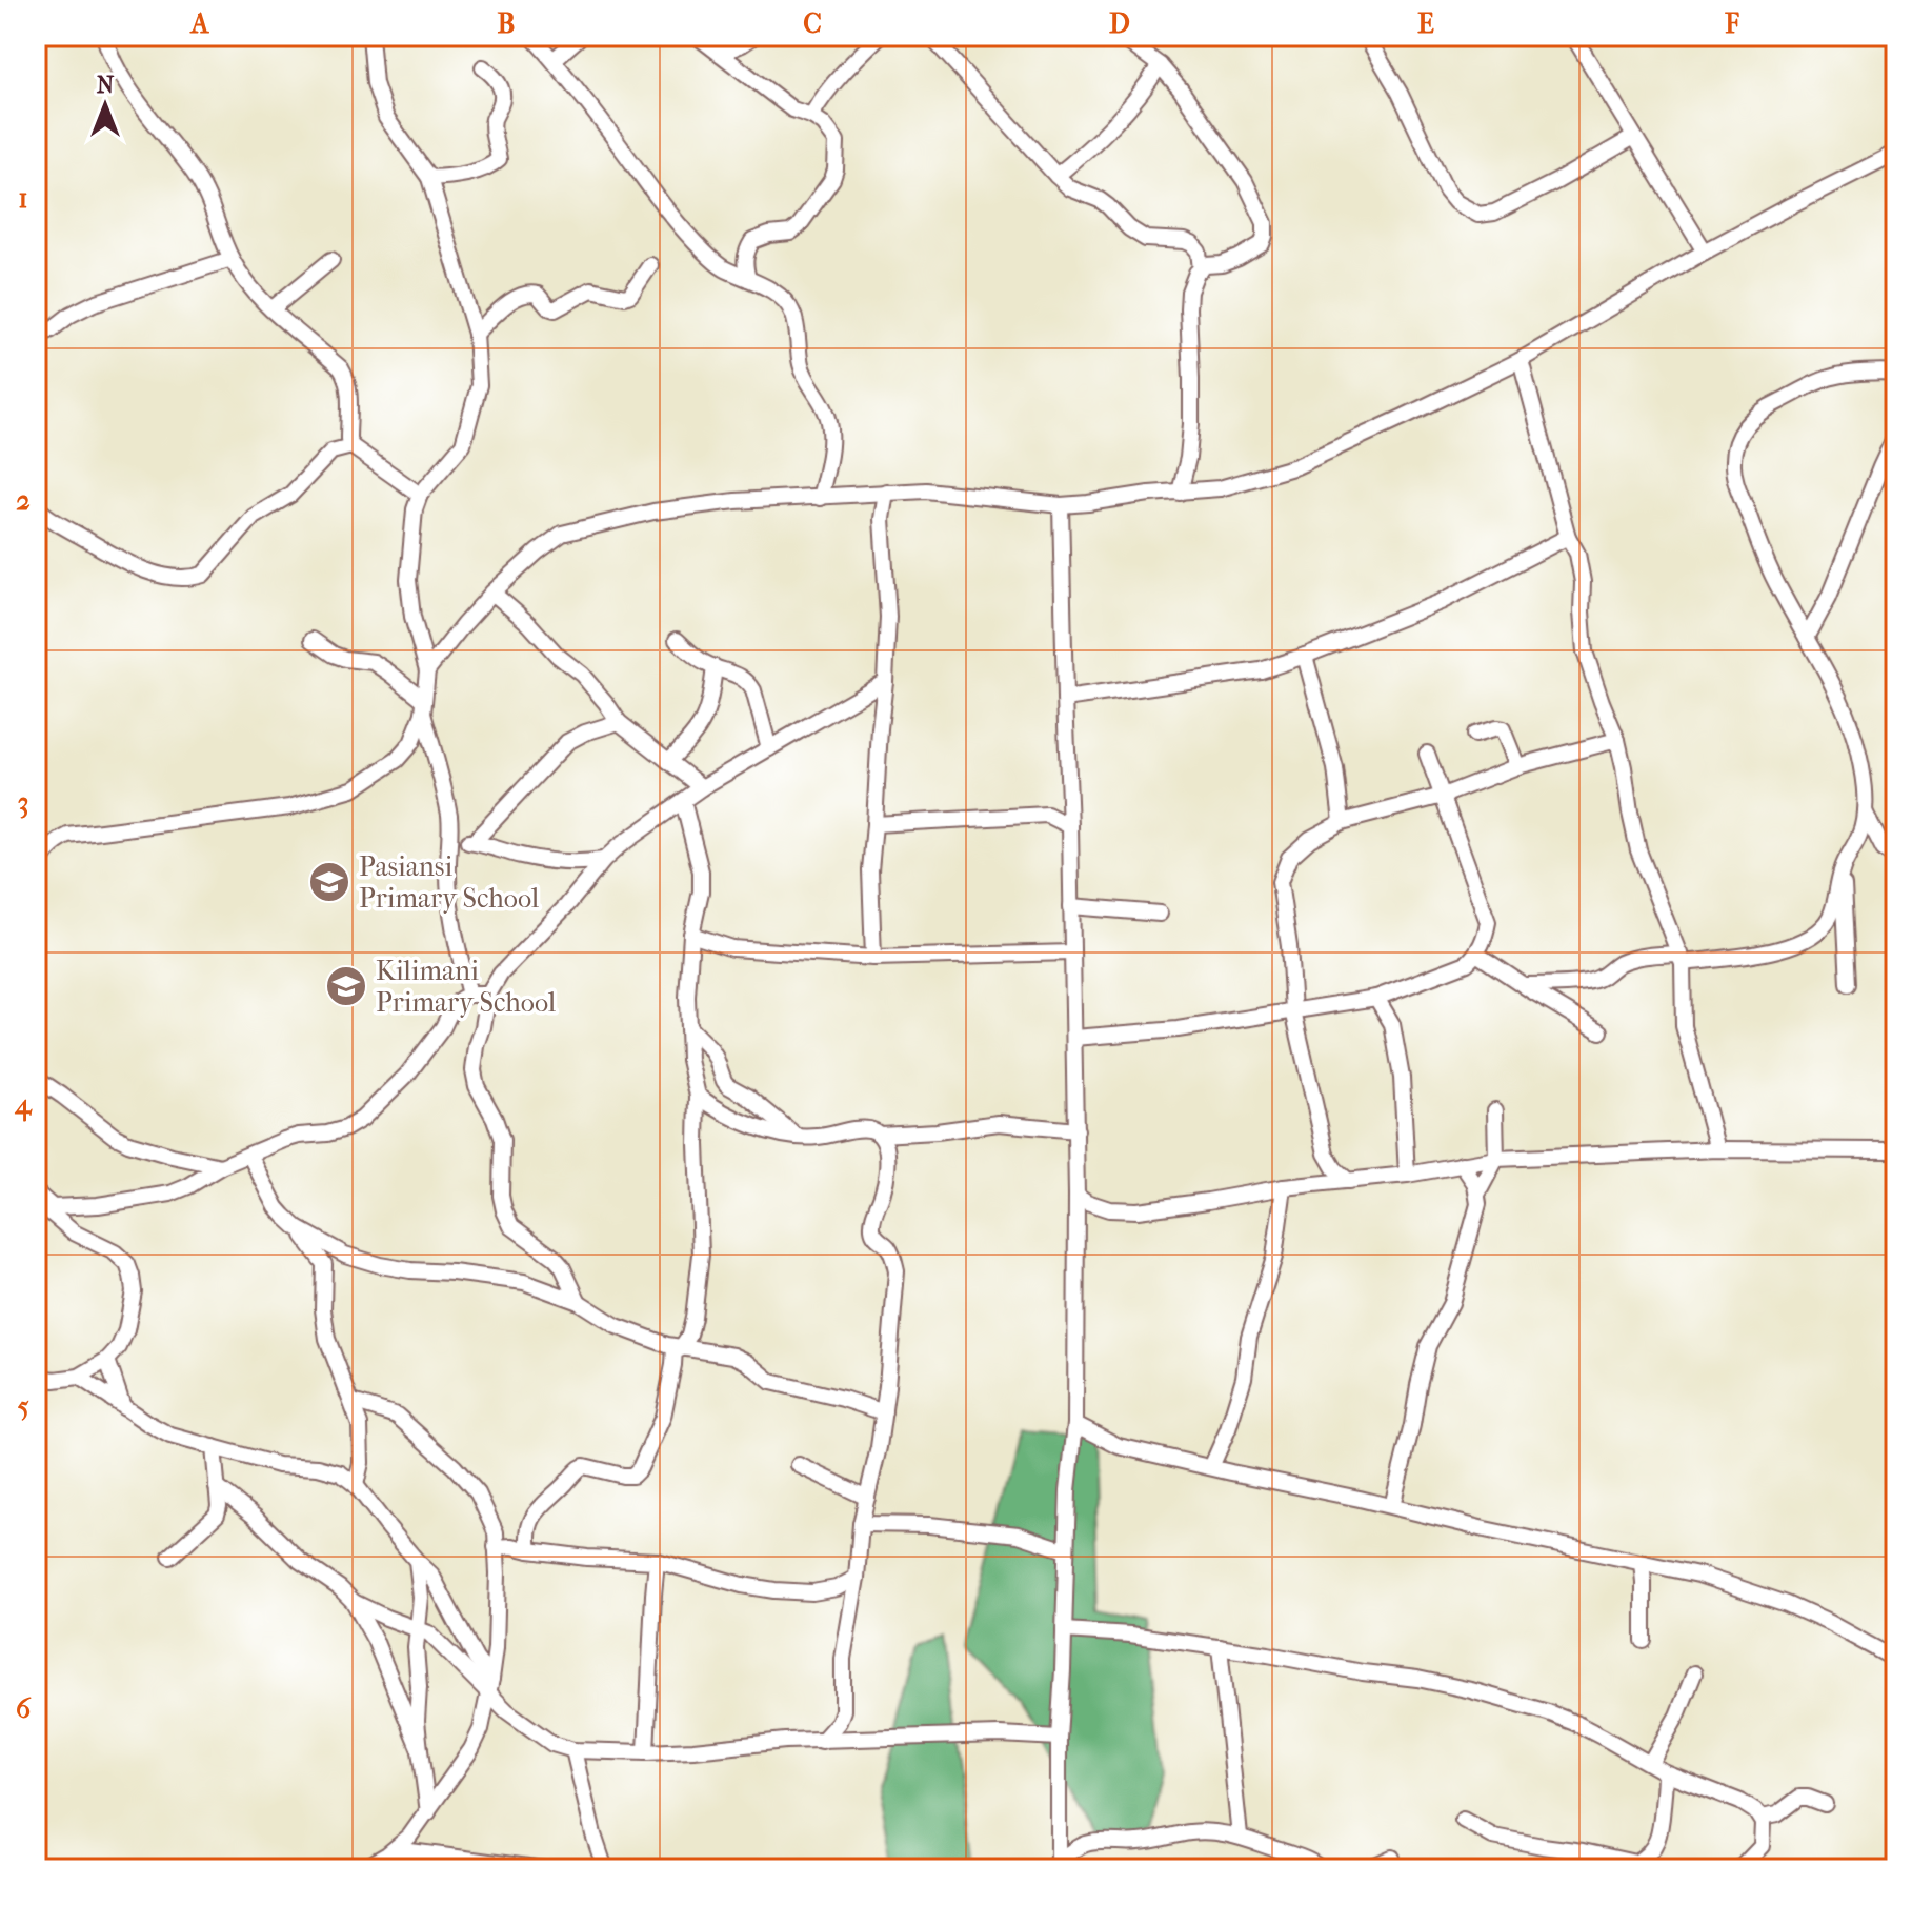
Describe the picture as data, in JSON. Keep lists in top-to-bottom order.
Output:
{
  "places": {
    "school or university": ["Pasiansi Primary School", "Kilimani Primary School"]
  },
  "north": "top",
  "grid": {
    "columns": [
      "A",
      "B",
      "C",
      "D",
      "E",
      "F"
    ],
    "rows": [
      "1",
      "2",
      "3",
      "4",
      "5",
      "6"
    ]
  }
}
